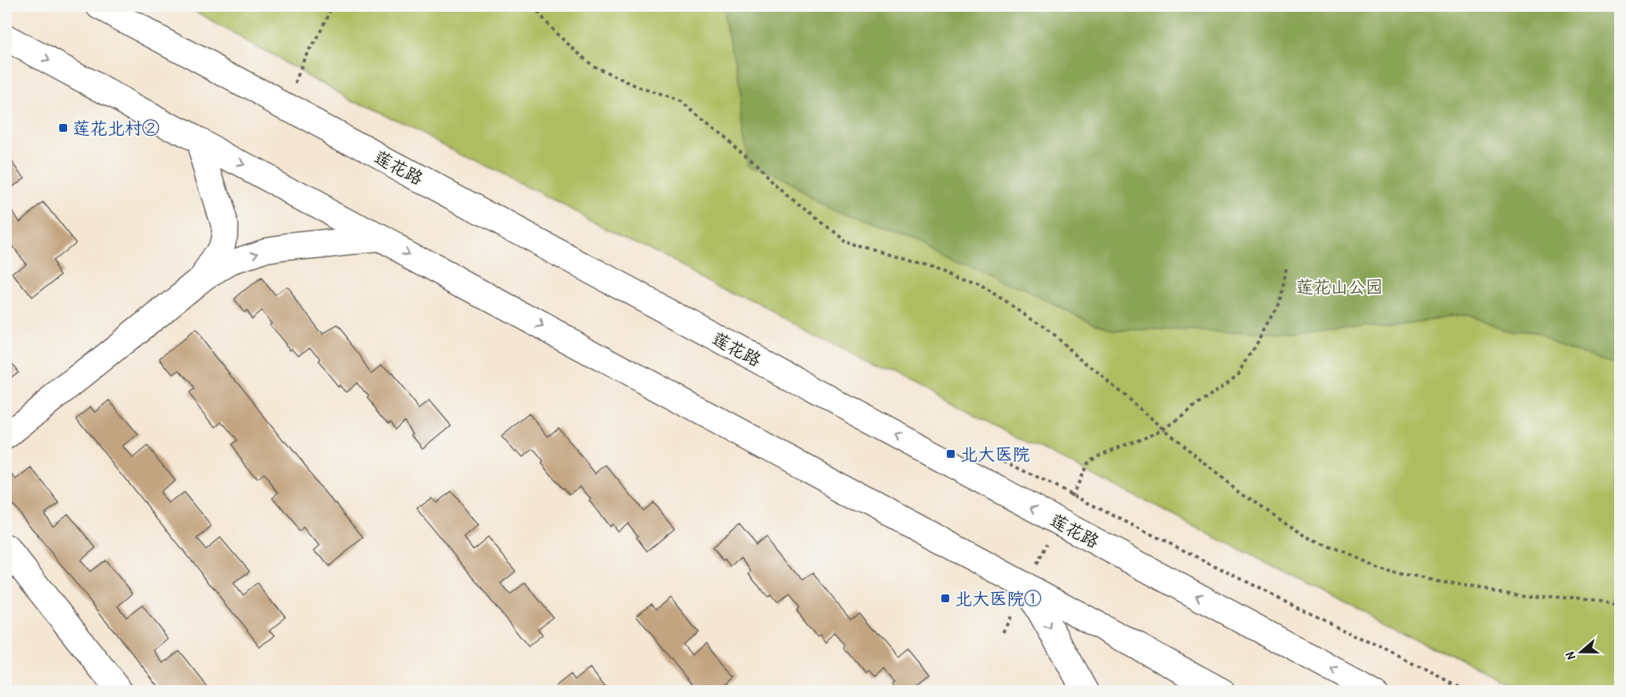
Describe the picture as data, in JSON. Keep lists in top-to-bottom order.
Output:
{
  "streets": {
    "main road": ["莲花路"]
  },
  "parks": ["莲花山公园"],
  "places": {
    "transit": ["莲花北村②", "北大医院", "北大医院①"]
  },
  "north": "left"
}
